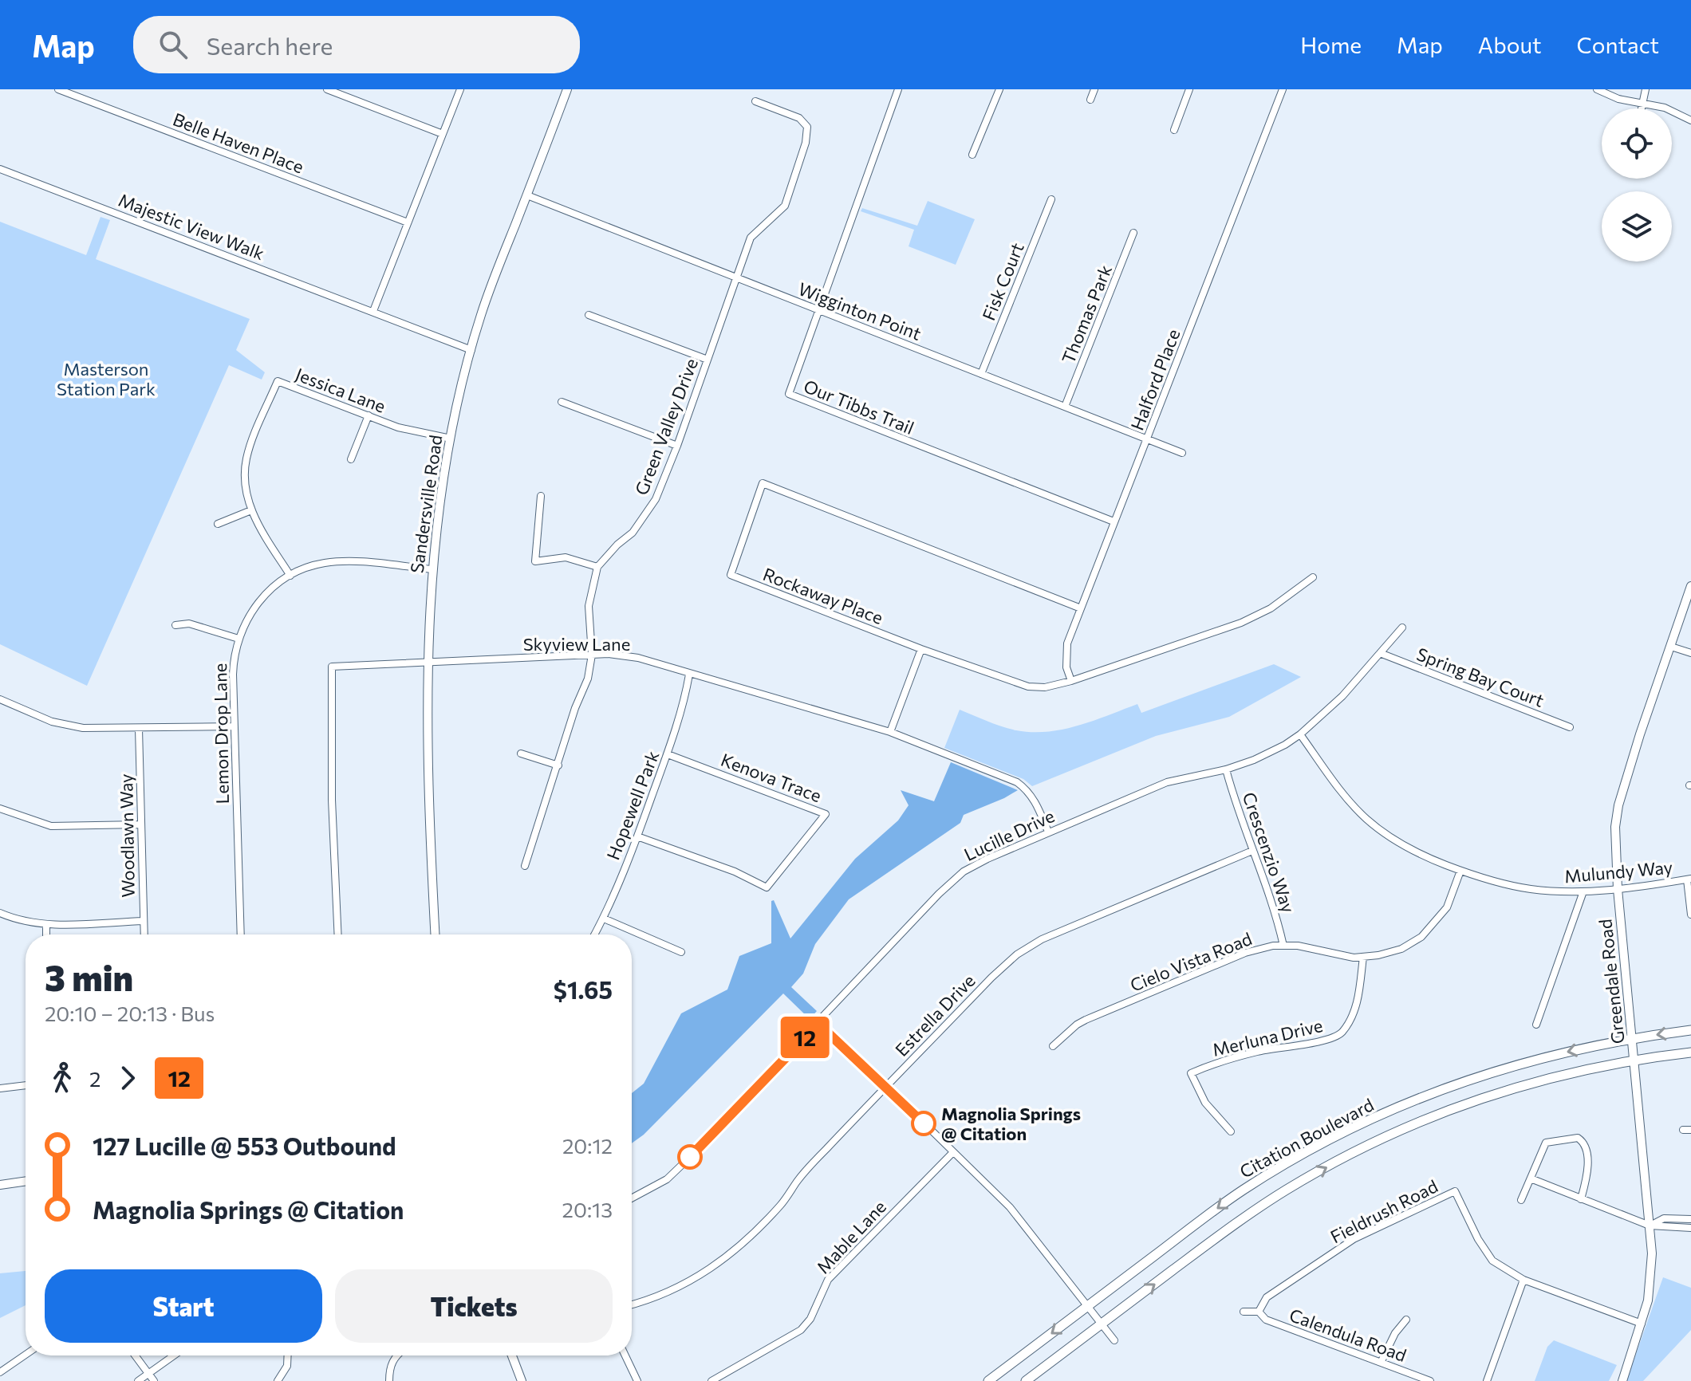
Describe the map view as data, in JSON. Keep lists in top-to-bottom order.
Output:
{
  "streets": {
    "main road": ["Citation Boulevard"],
    "street": [
      "Belle Haven Place",
      "Majestic View Walk",
      "Fisk Court",
      "Wigginton Point",
      "Thomas Park",
      "Halford Place",
      "Jessica Lane",
      "Our Tibbs Trail",
      "Green Valley Drive",
      "Sandersville Road",
      "Rockaway Place",
      "Skyview Lane",
      "Spring Bay Court",
      "Lemon Drop Lane",
      "Kenova Trace",
      "Hopewell Park",
      "Lucille Drive",
      "Woodlawn Way",
      "Crescenzio Way",
      "Mulundy Way",
      "Cielo Vista Road",
      "Greendale Road",
      "Estrella Drive",
      "Merluna Drive",
      "Fieldrush Road",
      "Mable Lane",
      "Calendula Road"
    ]
  },
  "crossings": [
    ["Majestic View Walk", "Sandersville Road"],
    ["Fisk Court", "Wigginton Point"],
    ["Wigginton Point", "Thomas Park"],
    ["Wigginton Point", "Halford Place"],
    ["Wigginton Point", "Our Tibbs Trail"],
    ["Wigginton Point", "Green Valley Drive"],
    ["Wigginton Point", "Sandersville Road"],
    ["Halford Place", "Our Tibbs Trail"],
    ["Halford Place", "Rockaway Place"],
    ["Jessica Lane", "Sandersville Road"],
    ["Jessica Lane", "Lemon Drop Lane"],
    ["Green Valley Drive", "Skyview Lane"],
    ["Sandersville Road", "Skyview Lane"],
    ["Sandersville Road", "Lemon Drop Lane"],
    ["Skyview Lane", "Hopewell Park"],
    ["Skyview Lane", "Lucille Drive"],
    ["Spring Bay Court", "Lucille Drive"],
    ["Kenova Trace", "Hopewell Park"],
    ["Lucille Drive", "Crescenzio Way"],
    ["Lucille Drive", "Mulundy Way"],
    ["Crescenzio Way", "Cielo Vista Road"],
    ["Crescenzio Way", "Estrella Drive"],
    ["Mulundy Way", "Cielo Vista Road"],
    ["Mulundy Way", "Greendale Road"],
    ["Cielo Vista Road", "Merluna Drive"],
    ["Greendale Road", "Citation Boulevard"],
    ["Greendale Road", "Fieldrush Road"],
    ["Fieldrush Road", "Calendula Road"]
  ],
  "parks": ["Masterson Station Park"],
  "places": ["Magnolia Springs @ Citation"],
  "lines": ["bus line 12"],
  "page": {
    "header": "Map",
    "search": "Search here",
    "nav": [
      "Home",
      "Map",
      "About",
      "Contact"
    ],
    "on_map": "12",
    "heading": ["3 min", "20:10 – 20:13 · Bus", "$1.65"],
    "legs": ["2", "12"],
    "list": [
      {
        "name": "127 Lucille @ 553 Outbound",
        "value": "20:12"
      },
      {
        "name": "Magnolia Springs @ Citation",
        "value": "20:13"
      }
    ],
    "buttons": ["Start", "Tickets"]
  }
}
